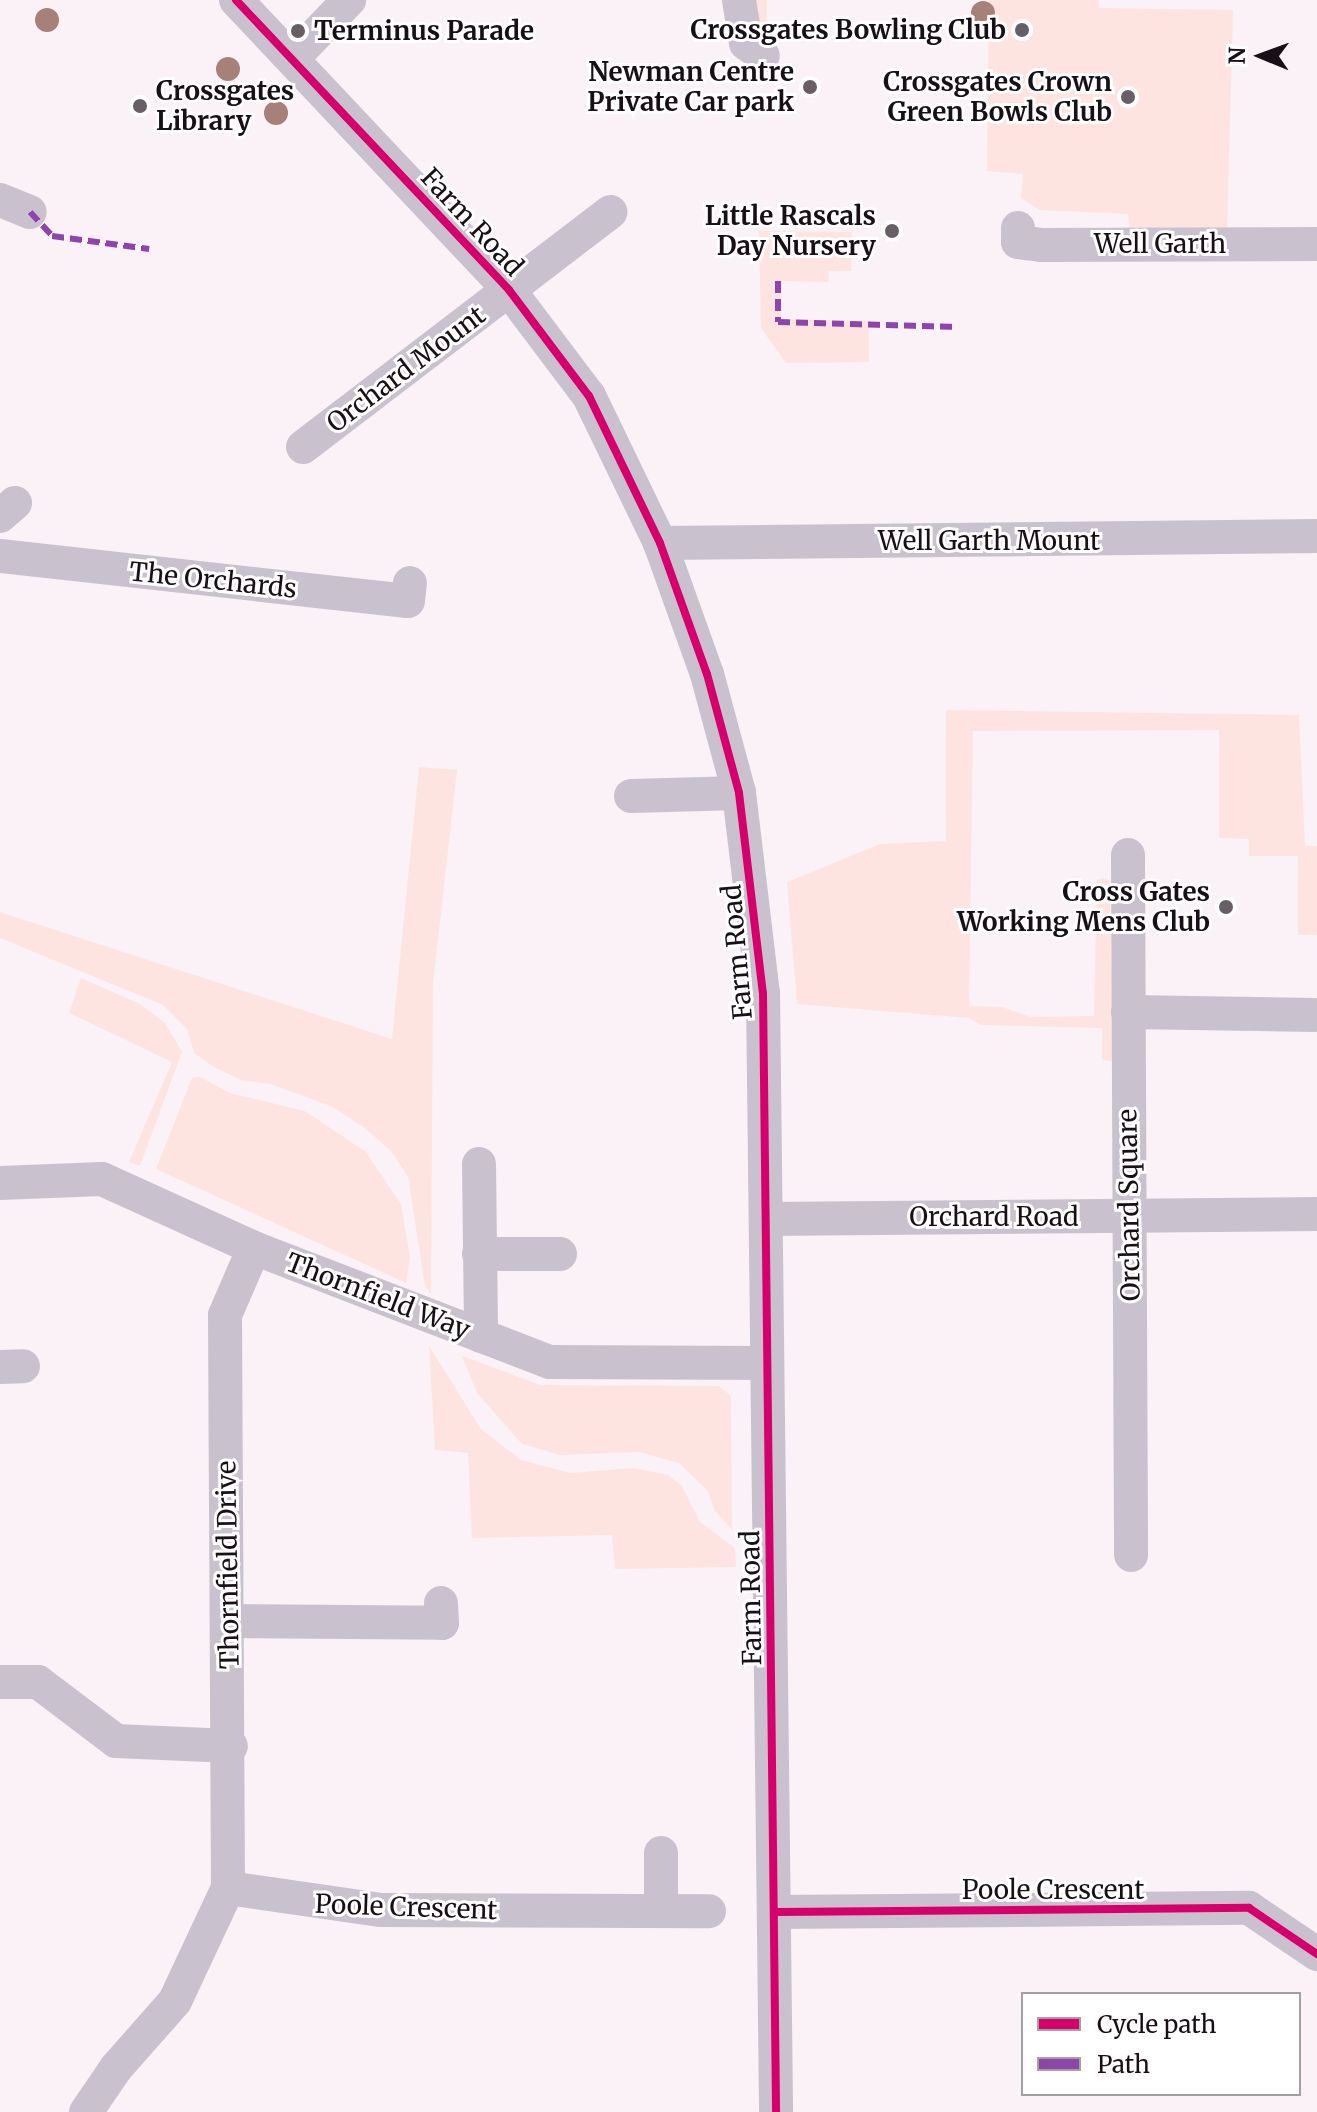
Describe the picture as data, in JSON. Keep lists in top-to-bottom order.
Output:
{
  "streets": {
    "street": [
      "Farm Road",
      "Well Garth",
      "Orchard Mount",
      "Well Garth Mount",
      "The Orchards",
      "Orchard Square",
      "Orchard Road",
      "Thornfield Way",
      "Thornfield Drive",
      "Poole Crescent"
    ]
  },
  "crossings": [
    ["Farm Road", "Orchard Mount"],
    ["Farm Road", "Well Garth Mount"],
    ["Farm Road", "Orchard Road"],
    ["Farm Road", "Thornfield Way"],
    ["Farm Road", "Poole Crescent"],
    ["Orchard Square", "Orchard Road"],
    ["Thornfield Way", "Thornfield Drive"],
    ["Thornfield Drive", "Poole Crescent"]
  ],
  "places": [
    "Crossgates Bowling Club",
    "Terminus Parade",
    "Newman Centre Private Car park",
    "Crossgates Crown Green Bowls Club",
    "Crossgates Library",
    "Little Rascals Day Nursery",
    "Cross Gates Working Mens Club"
  ],
  "legend": ["Cycle path", "Path"],
  "north": "left"
}
